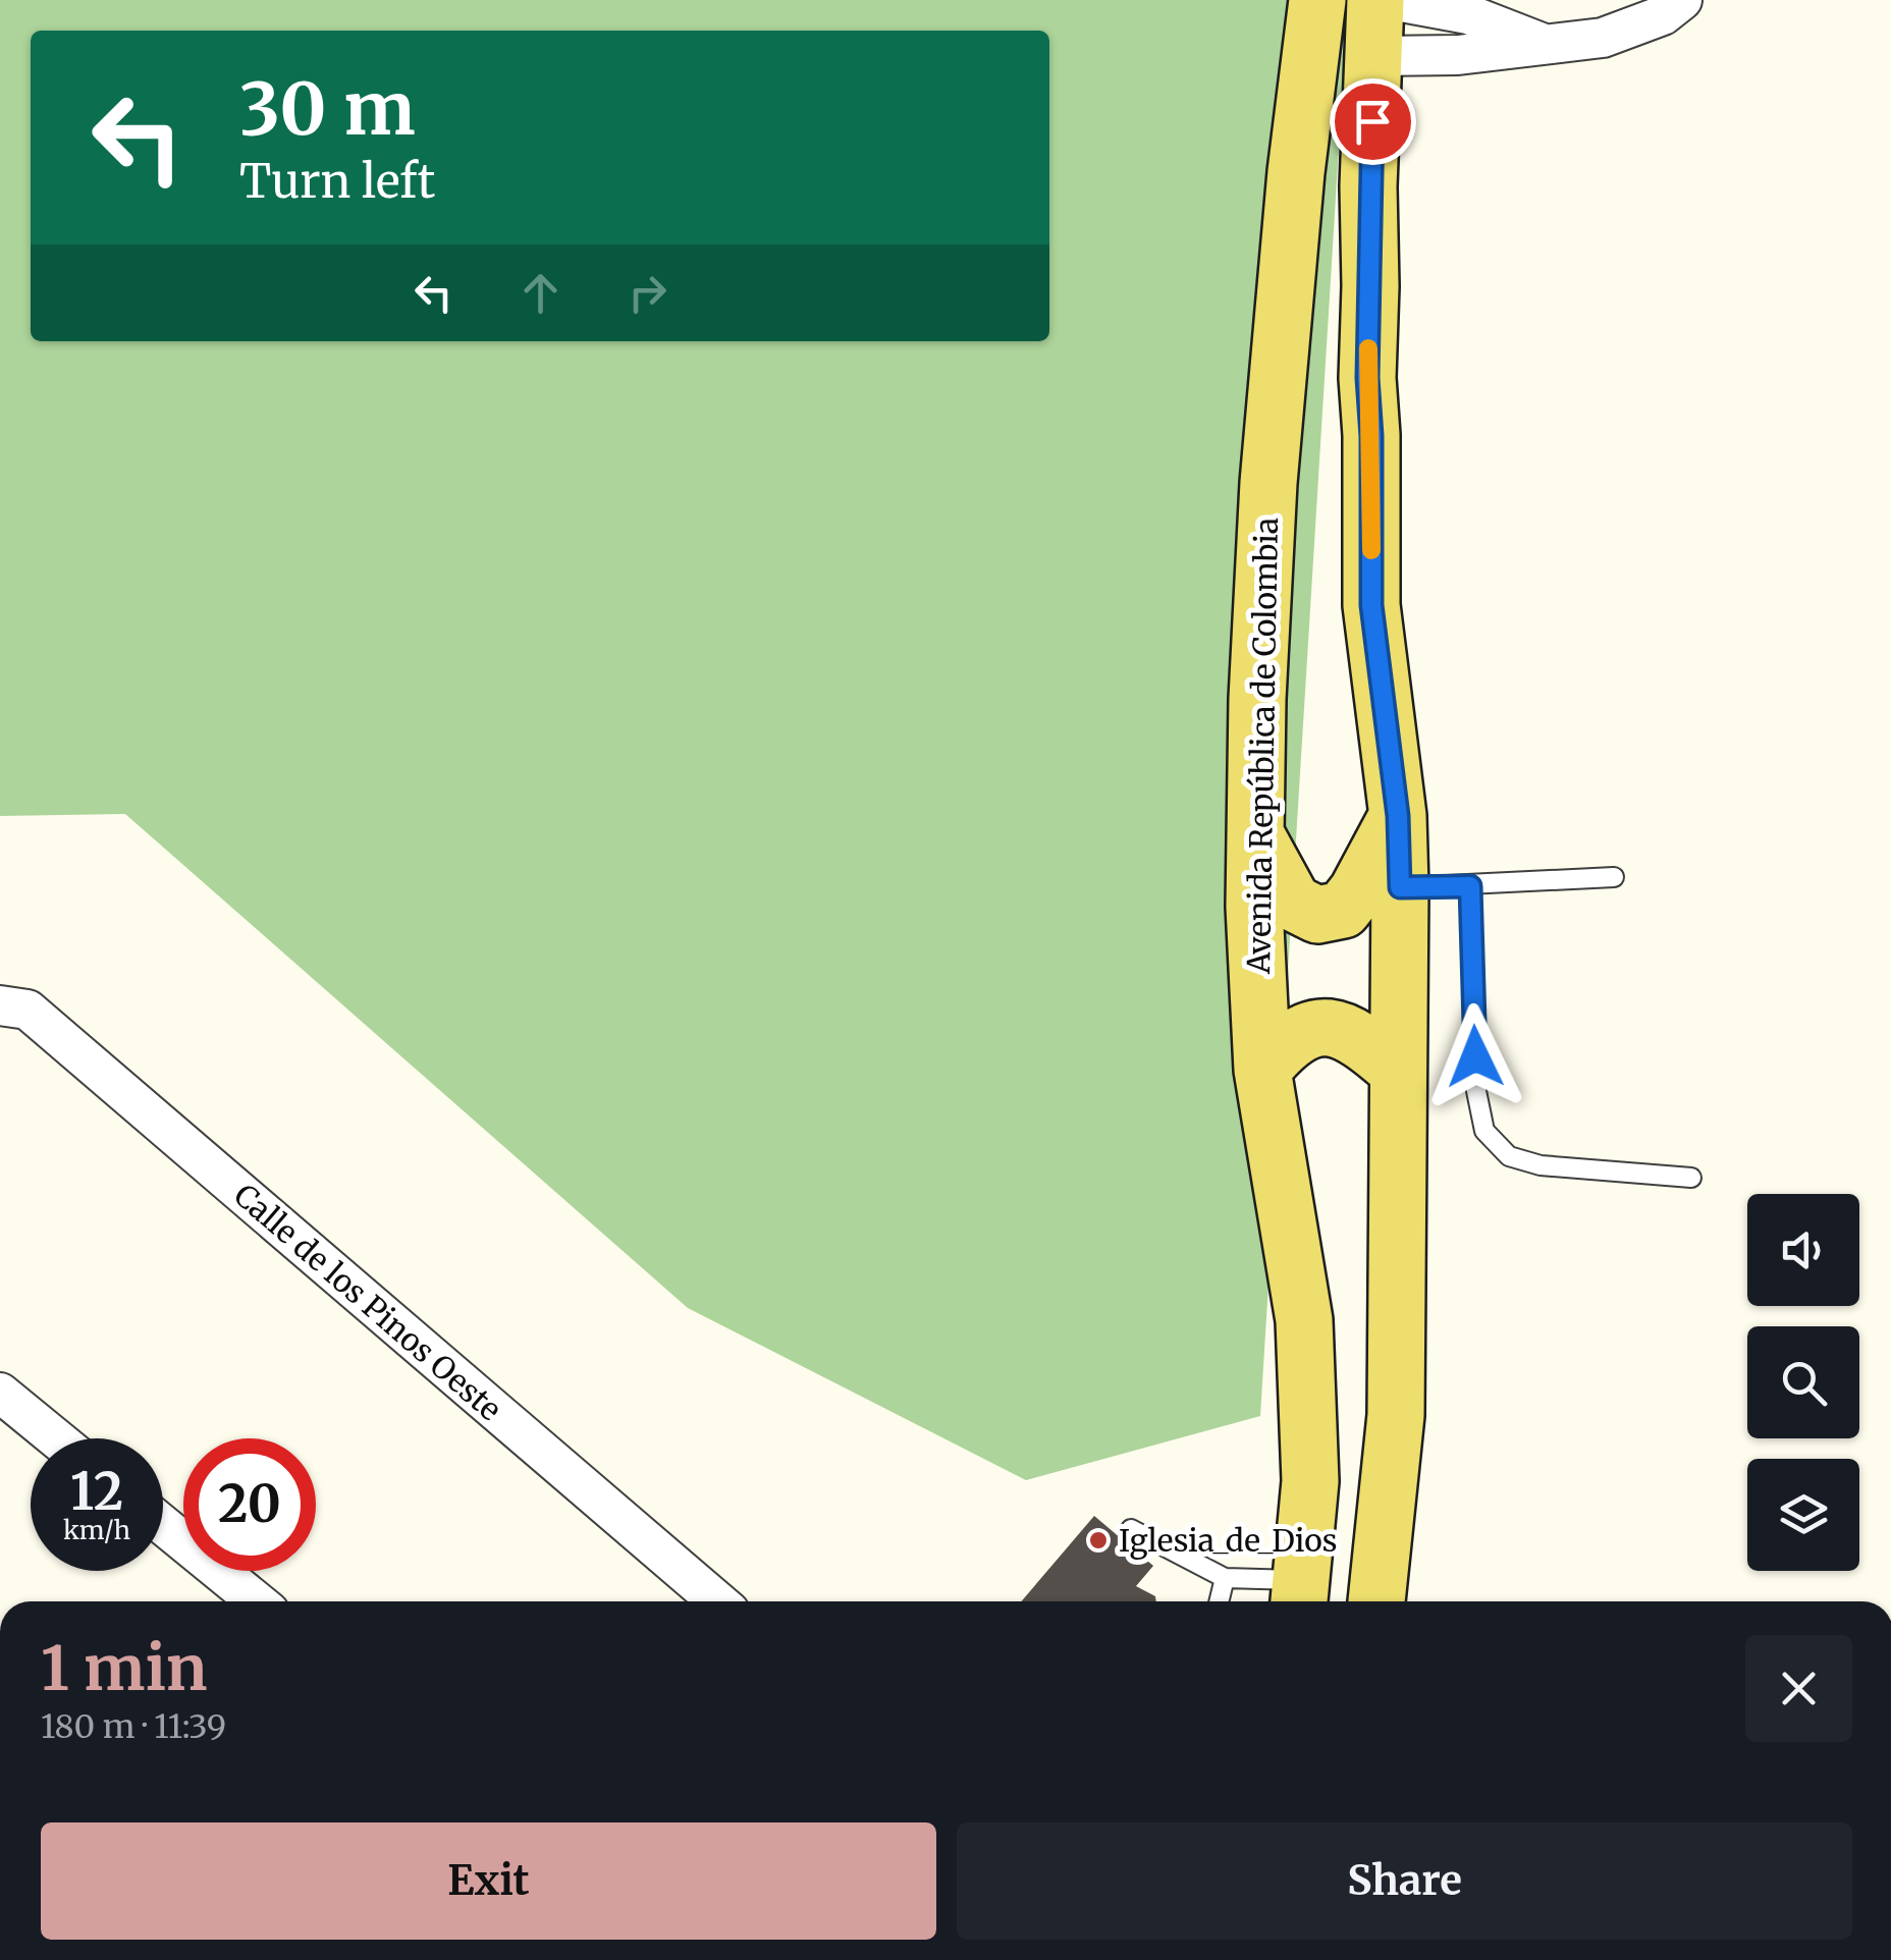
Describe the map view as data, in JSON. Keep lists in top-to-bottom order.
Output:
{
  "streets": {
    "main road": ["Avenida República de Colombia"],
    "street": ["Calle de los Pinos Oeste"]
  },
  "places": ["Iglesia_de_Dios"],
  "page": {
    "turn": ["30 m", "Turn left"],
    "speed": "12 km/h",
    "limit": "20",
    "heading": ["1 min", "180 m · 11:39"],
    "buttons": ["Exit", "Share"]
  }
}
